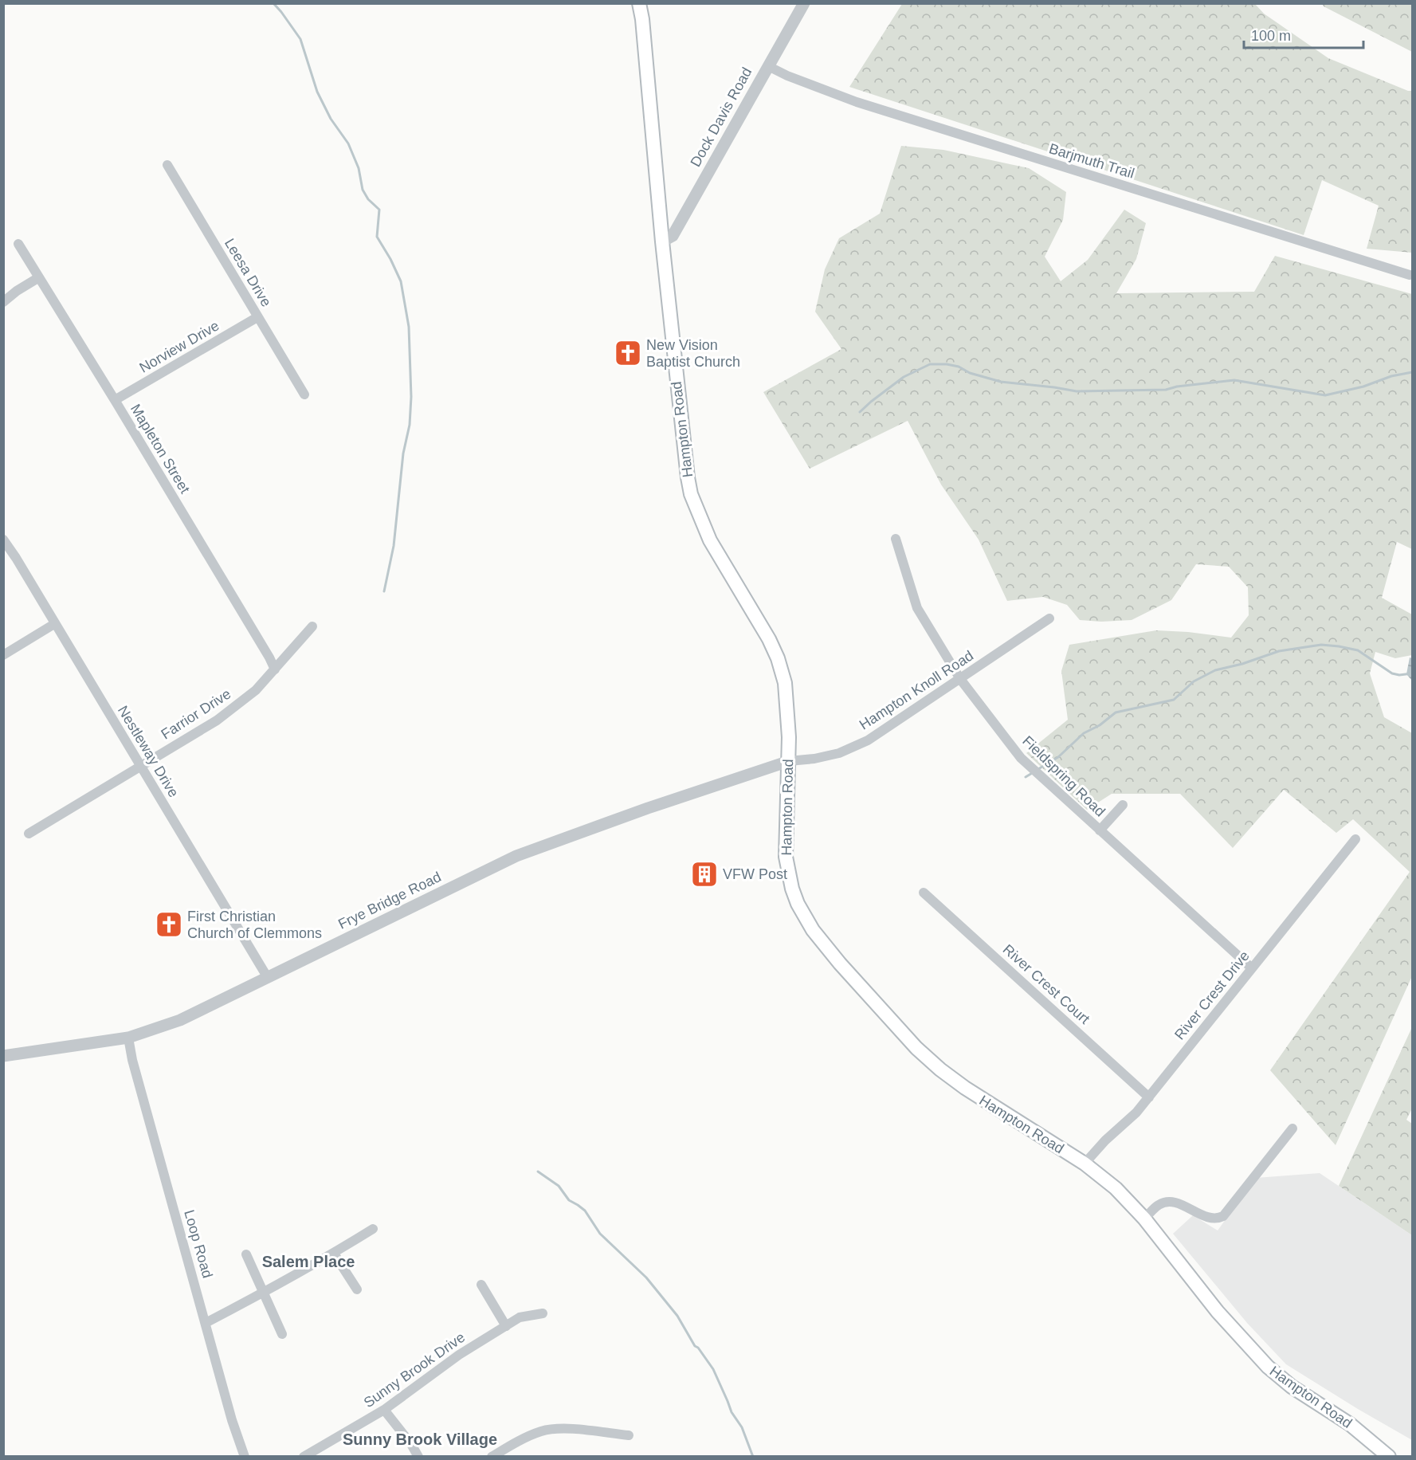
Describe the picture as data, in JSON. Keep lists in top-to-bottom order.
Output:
{
  "streets": {
    "main road": ["Hampton Road"],
    "street": [
      "Dock Davis Road",
      "Barjmuth Trail",
      "Leesa Drive",
      "Norview Drive",
      "Mapleton Street",
      "Hampton Knoll Road",
      "Farrior Drive",
      "Nestleway Drive",
      "Fieldspring Road",
      "Frye Bridge Road",
      "River Crest Court",
      "River Crest Drive",
      "Loop Road",
      "Sunny Brook Drive"
    ]
  },
  "crossings": [
    ["Dock Davis Road", "Barjmuth Trail"],
    ["Dock Davis Road", "Hampton Road"],
    ["Leesa Drive", "Norview Drive"],
    ["Norview Drive", "Mapleton Street"],
    ["Hampton Road", "Hampton Knoll Road"],
    ["Hampton Road", "Frye Bridge Road"],
    ["Hampton Road", "River Crest Drive"],
    ["Mapleton Street", "Farrior Drive"],
    ["Hampton Knoll Road", "Fieldspring Road"],
    ["Hampton Knoll Road", "Frye Bridge Road"],
    ["Farrior Drive", "Nestleway Drive"],
    ["Nestleway Drive", "Frye Bridge Road"],
    ["Fieldspring Road", "River Crest Drive"],
    ["Frye Bridge Road", "Loop Road"],
    ["River Crest Court", "River Crest Drive"]
  ],
  "districts": ["Salem Place", "Sunny Brook Village"],
  "places": {
    "church": ["New Vision Baptist Church", "First Christian Church of Clemmons"],
    "building": ["VFW Post"]
  },
  "scale_bar": "100 m"
}
